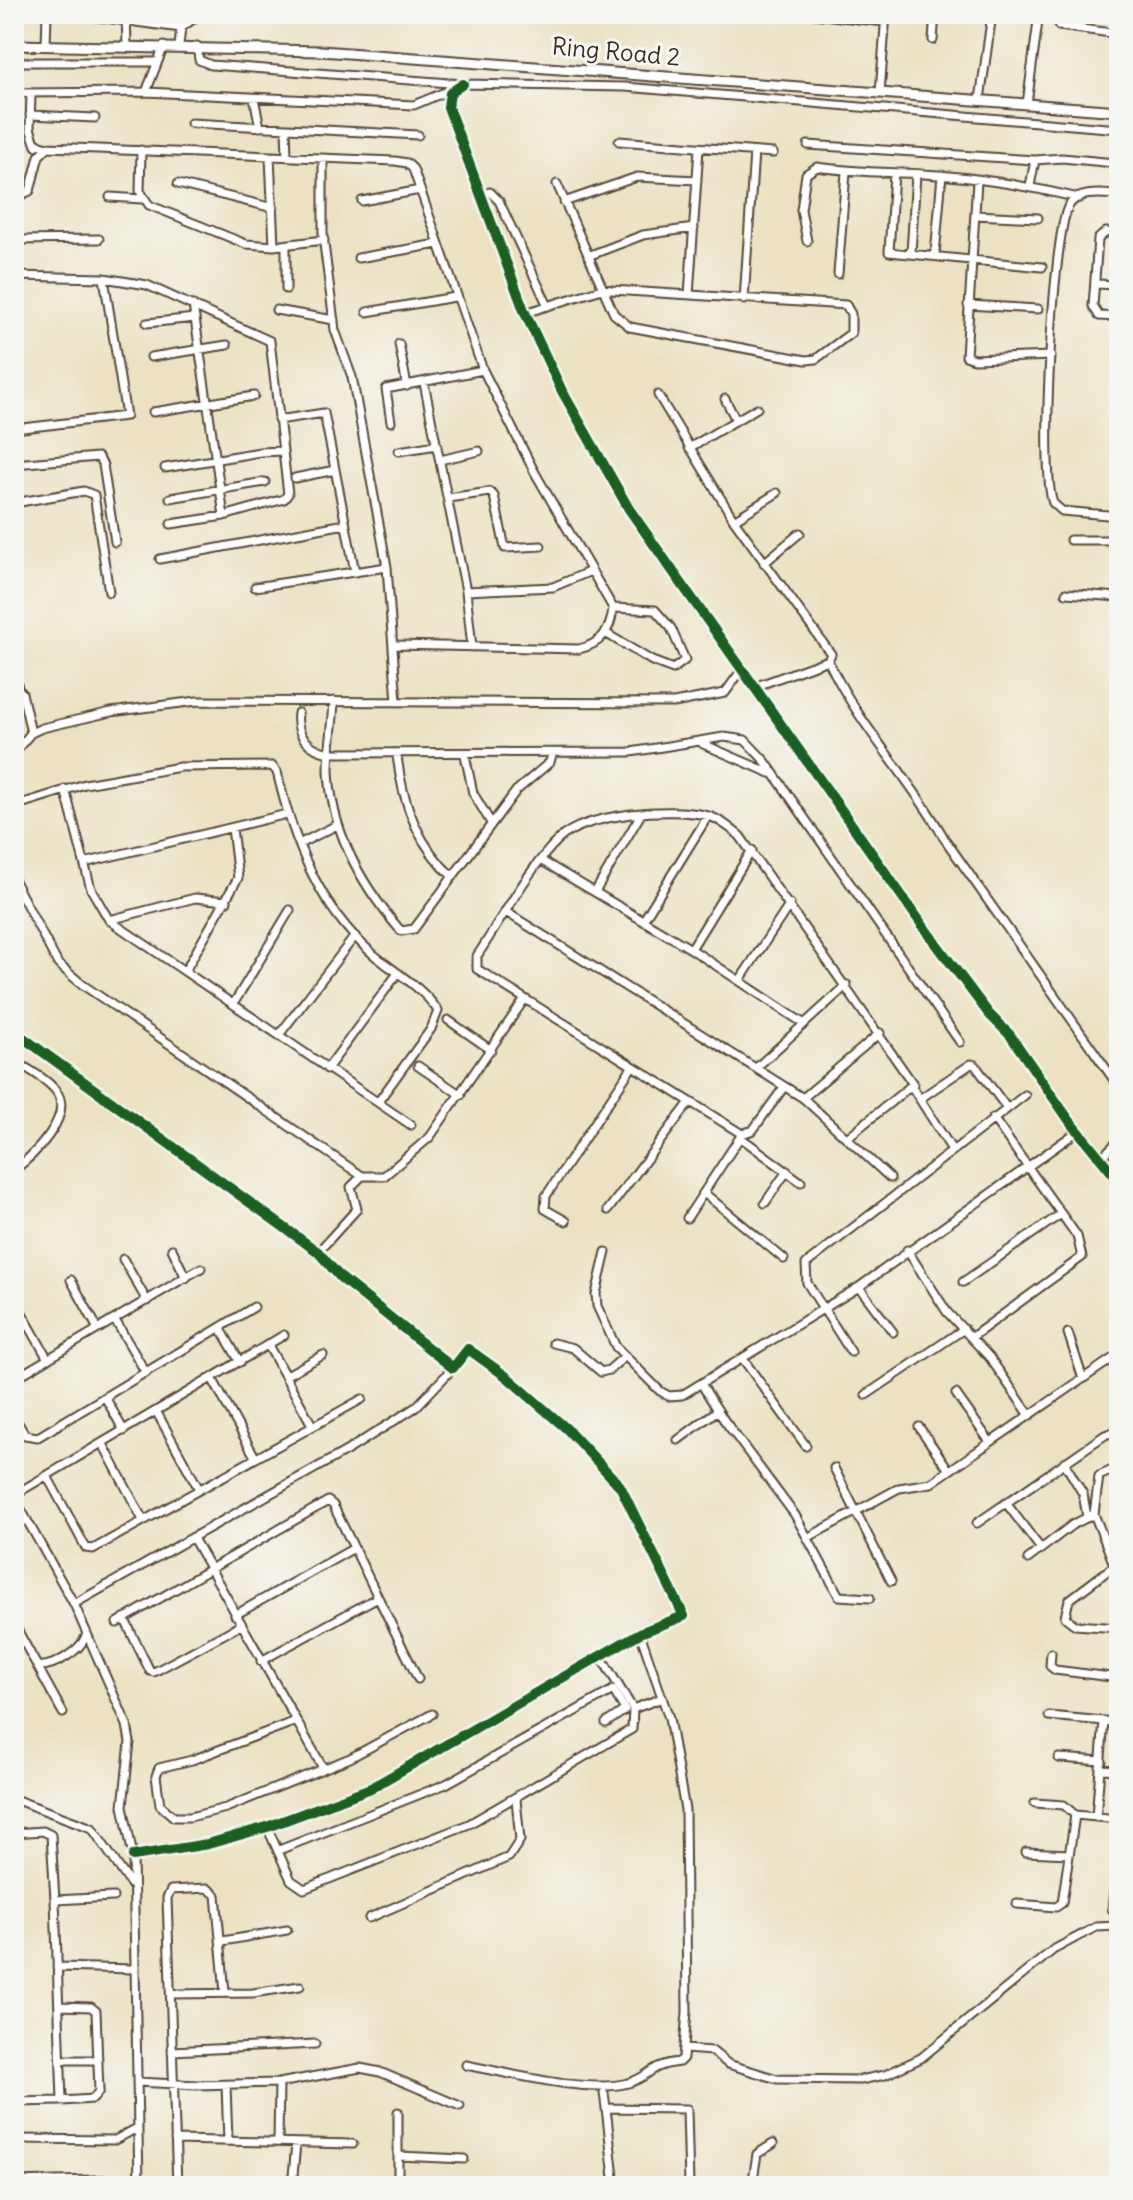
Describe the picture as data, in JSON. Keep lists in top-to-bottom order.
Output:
{
  "streets": {
    "main road": ["Ring Road 2"]
  }
}
